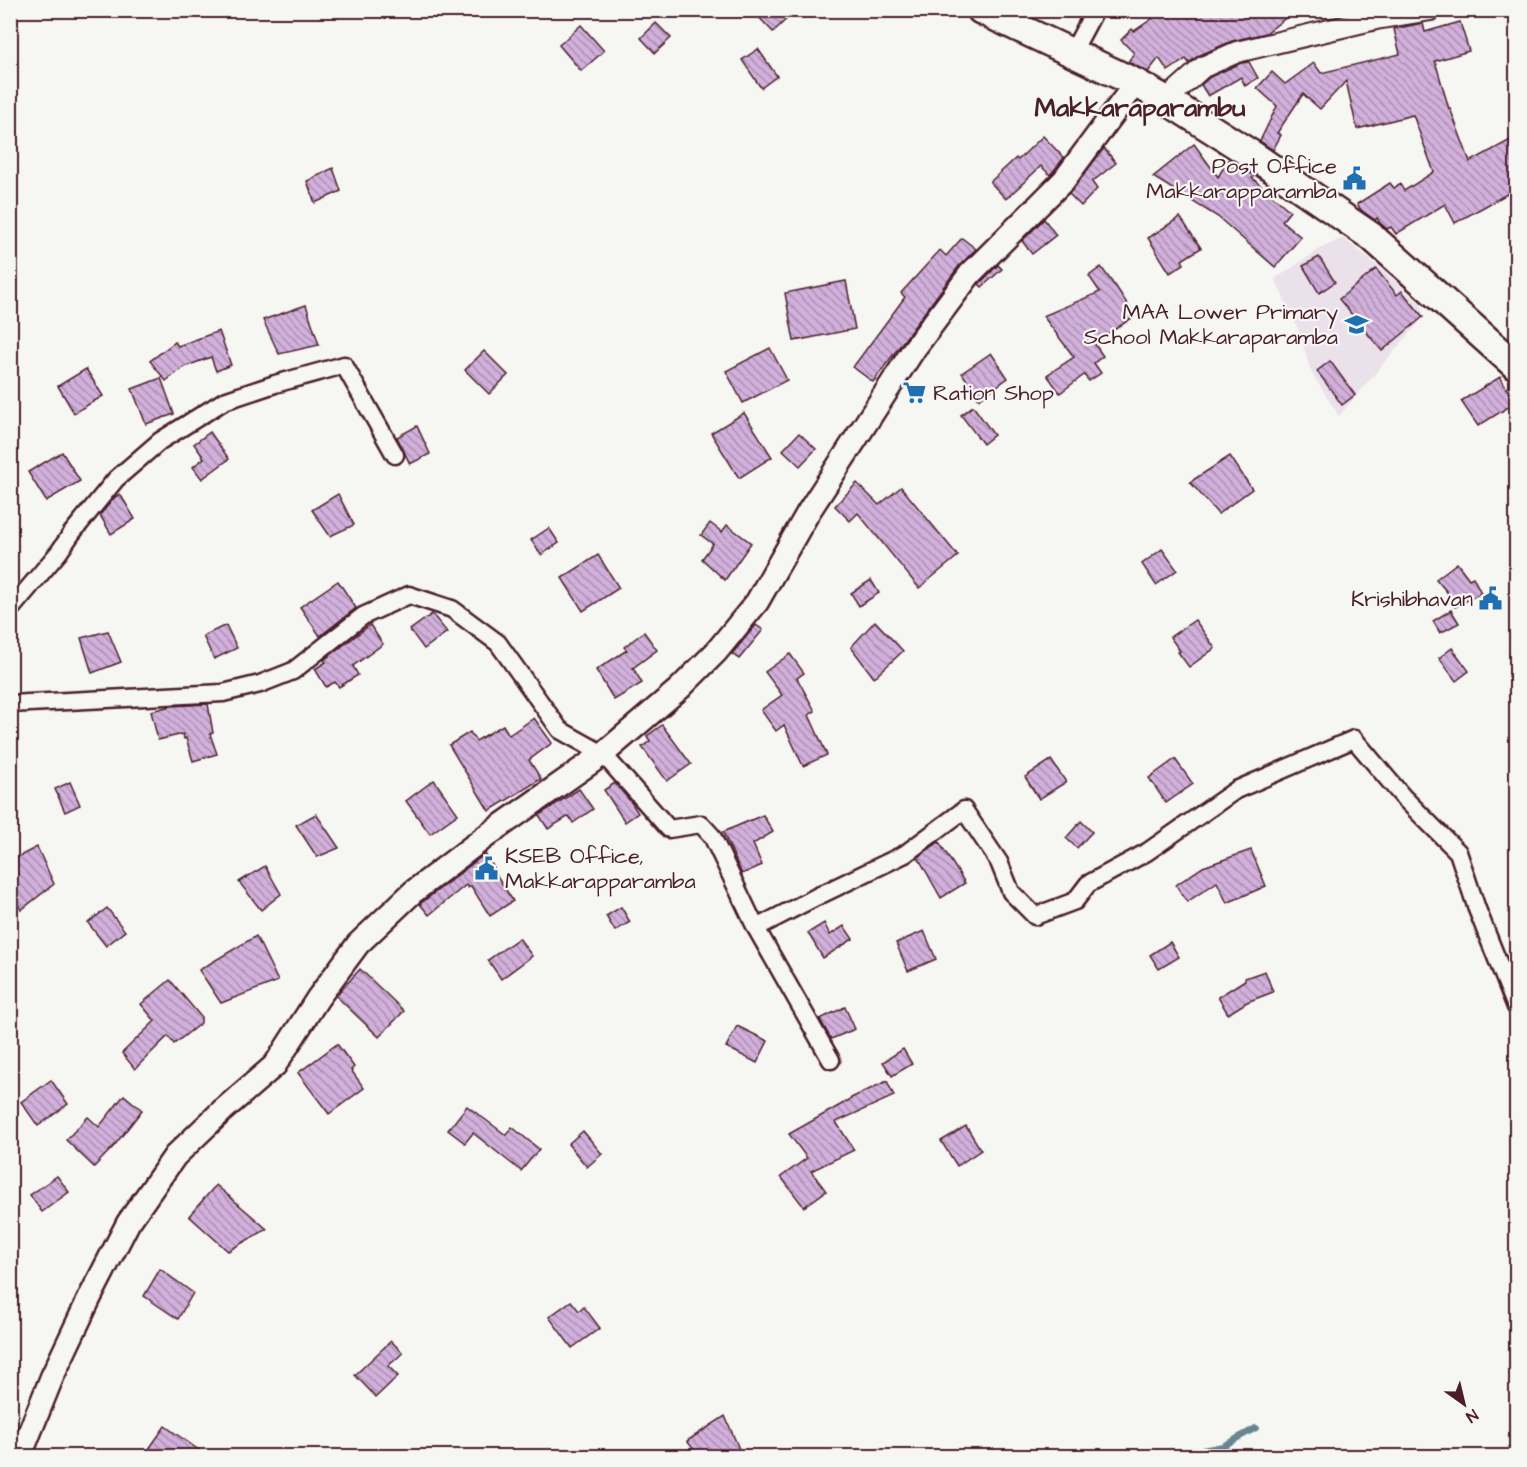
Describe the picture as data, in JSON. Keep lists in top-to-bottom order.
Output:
{
  "districts": ["Makkaraparambu"],
  "places": {
    "public building": ["Post Office Makkarapparamba", "Krishibhavan", "KSEB Office, Makkarapparamba"],
    "school or university": ["MAA Lower Primary School Makkaraparamba"],
    "supermarket": ["Ration Shop"]
  },
  "north": "bottom right"
}
